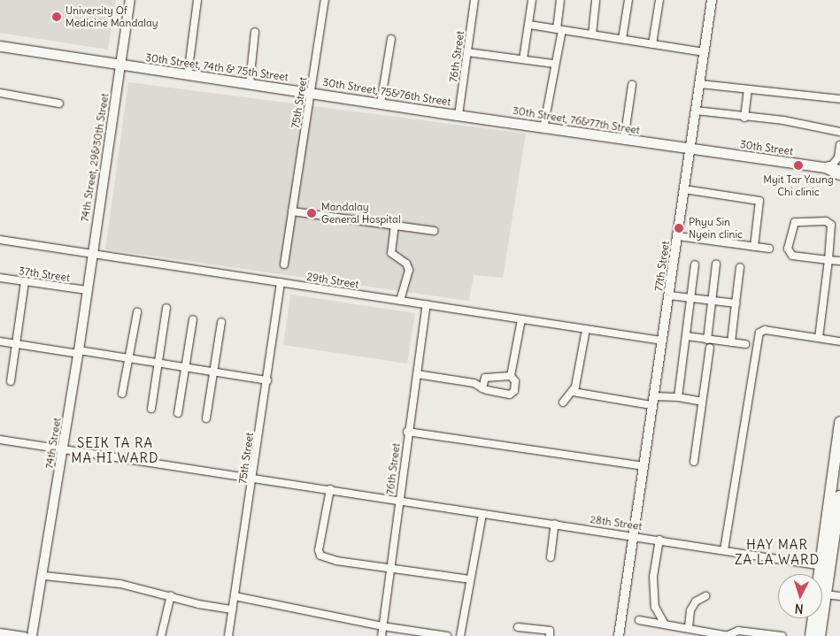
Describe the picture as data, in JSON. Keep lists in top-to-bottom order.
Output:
{
  "streets": {
    "main road": [
      "30th Street, 74th & 75th Street",
      "30th Street, 75&76th Street",
      "30th Street, 76&77th Street",
      "30th Street"
    ],
    "street": [
      "76th Street",
      "75th Street",
      "74th Street, 29&30th Street",
      "77th Street",
      "37th Street",
      "29th Street",
      "74th Street",
      "28th Street"
    ]
  },
  "crossings": [
    ["76th Street", "30th Street, 75&76th Street"],
    ["76th Street", "30th Street, 76&77th Street"],
    ["76th Street", "29th Street"],
    ["76th Street", "28th Street"],
    ["30th Street, 74th & 75th Street", "30th Street, 75&76th Street"],
    ["30th Street, 74th & 75th Street", "75th Street"],
    ["30th Street, 74th & 75th Street", "74th Street, 29&30th Street"],
    ["30th Street, 75&76th Street", "75th Street"],
    ["30th Street, 75&76th Street", "30th Street, 76&77th Street"],
    ["75th Street", "29th Street"],
    ["75th Street", "28th Street"],
    ["30th Street, 76&77th Street", "30th Street"],
    ["30th Street, 76&77th Street", "77th Street"],
    ["30th Street", "77th Street"],
    ["74th Street, 29&30th Street", "29th Street"],
    ["74th Street, 29&30th Street", "74th Street"],
    ["77th Street", "29th Street"],
    ["77th Street", "28th Street"],
    ["37th Street", "74th Street"],
    ["29th Street", "74th Street"],
    ["74th Street", "28th Street"]
  ],
  "districts": ["SEIK TA RA MA HI WARD", "HAY MAR ZA LA WARD"],
  "places": [
    "University Of Medicine Mandalay",
    "Myit Tar Yaung Chi clinic",
    "Mandalay General Hospital",
    "Phyu Sin Nyein clinic"
  ],
  "north": "bottom"
}
